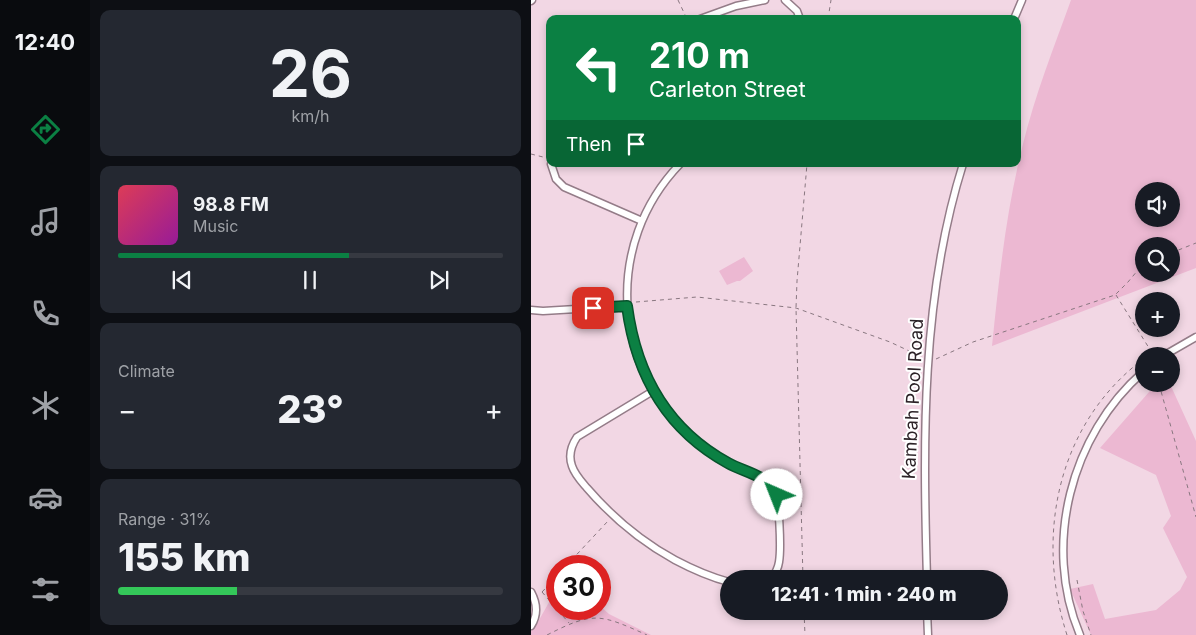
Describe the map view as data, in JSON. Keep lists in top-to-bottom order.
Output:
{
  "streets": {
    "street": ["Kambah Pool Road"]
  },
  "page": {
    "tabs": "12:40",
    "tile": [
      ["26", "km/h"],
      "Climate",
      ["Range · 31%", "155 km"]
    ],
    "turn": ["210 m", "Carleton Street"],
    "then": "Then",
    "map_buttons": ["+", "−"],
    "song": ["98.8 FM", "Music"],
    "heat": ["−", "23°", "+"],
    "limit": "30",
    "trip": "12:41 · 1 min · 240 m"
  }
}
